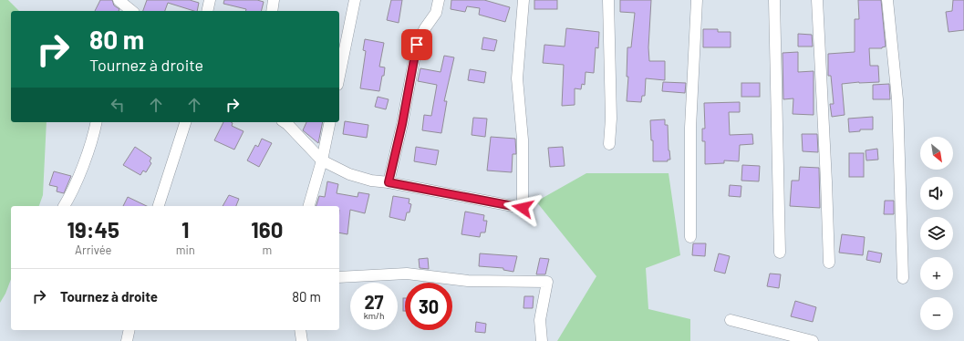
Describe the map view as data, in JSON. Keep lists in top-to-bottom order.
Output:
{
  "north": "bottom right",
  "page": {
    "turn": ["80 m", "Tournez à droite"],
    "map_buttons": ["+", "−"],
    "eta": [
      "19:45",
      "Arrivée",
      "1",
      "min",
      "160",
      "m"
    ],
    "list": [
      {
        "name": "Tournez à droite",
        "value": "80 m"
      }
    ],
    "speed": "27 km/h",
    "limit": "30"
  }
}
